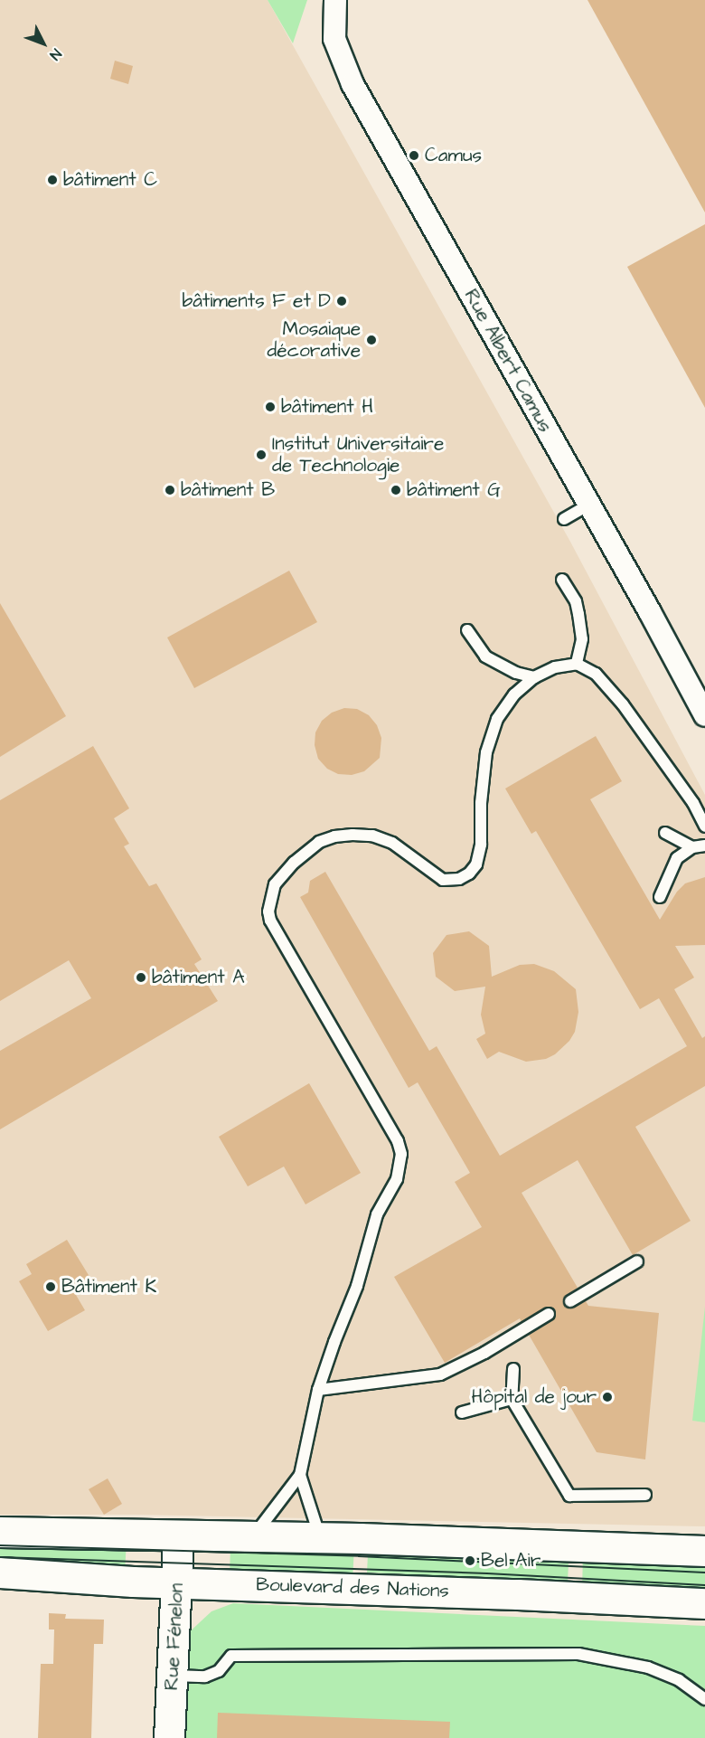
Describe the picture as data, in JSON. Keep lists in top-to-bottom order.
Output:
{
  "streets": {
    "main road": ["Boulevard des Nations", "Rue Fénelon"],
    "street": ["Rue Albert Camus"]
  },
  "crossings": [
    ["Boulevard des Nations", "Rue Fénelon"]
  ],
  "places": [
    "Camus",
    "bâtiment C",
    "bâtiments F et D",
    "Mosaique décorative",
    "bâtiment H",
    "Institut Universitaire de Technologie",
    "bâtiment B",
    "bâtiment G",
    "bâtiment A",
    "Bâtiment K",
    "Hôpital de jour",
    "Bel Air"
  ],
  "north": "bottom right"
}
